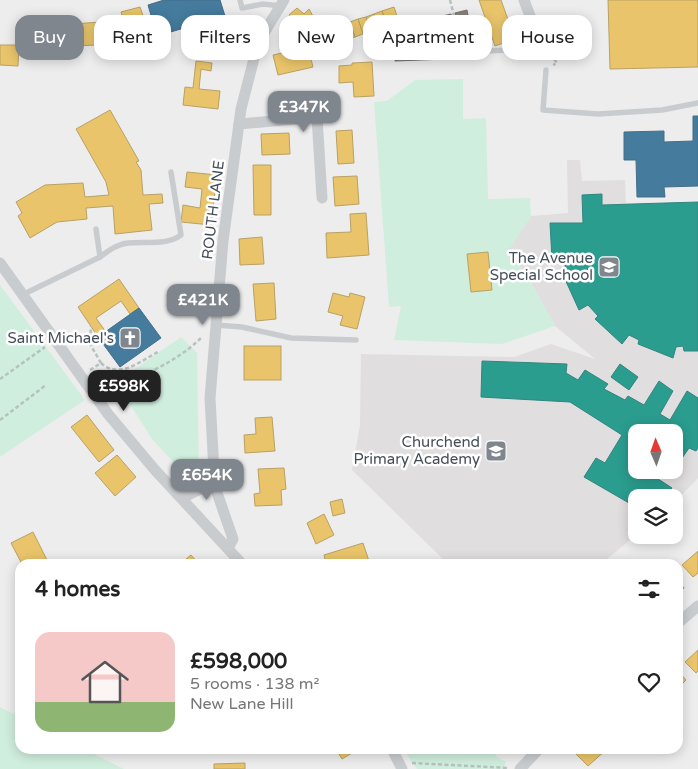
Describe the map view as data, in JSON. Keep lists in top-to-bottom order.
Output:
{
  "streets": {
    "street": ["ROUTH LANE"]
  },
  "places": {
    "school or university": ["The Avenue Special School", "Churchend Primary Academy"],
    "church": ["Saint Michael's"]
  },
  "north": "top",
  "page": {
    "chip": [
      "Buy",
      "Rent",
      "Filters",
      "New",
      "Apartment",
      "House"
    ],
    "price": [
      "£347K",
      "£421K",
      "£598K",
      "£654K"
    ],
    "heading": "4 homes",
    "list": [
      {
        "name": "£598,000",
        "note": "5 rooms · 138 m² · New Lane Hill"
      }
    ]
  }
}
